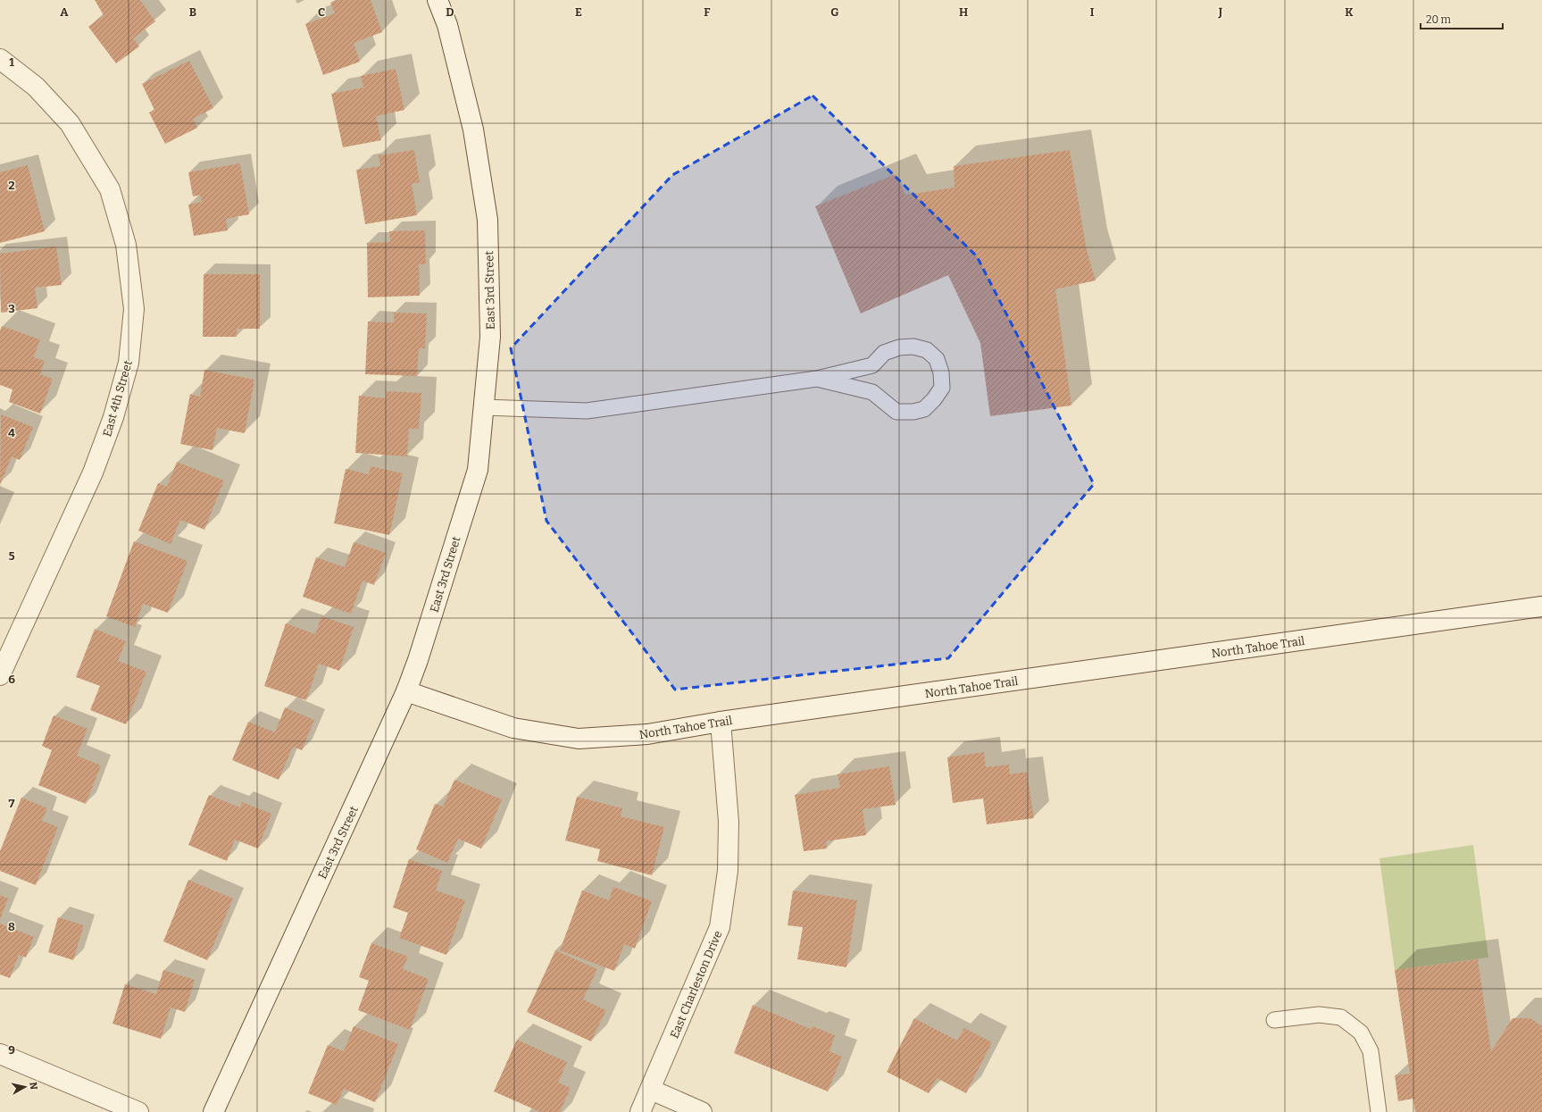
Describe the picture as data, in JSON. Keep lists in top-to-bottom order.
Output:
{
  "streets": {
    "street": [
      "East 3rd Street",
      "East 4th Street",
      "North Tahoe Trail",
      "East Charleston Drive"
    ]
  },
  "crossings": [
    ["East 3rd Street", "North Tahoe Trail"],
    ["North Tahoe Trail", "East Charleston Drive"]
  ],
  "scale_bar": "20 m",
  "north": "right",
  "grid": {
    "columns": [
      "A",
      "B",
      "C",
      "D",
      "E",
      "F",
      "G",
      "H",
      "I",
      "J",
      "K"
    ],
    "rows": [
      "1",
      "2",
      "3",
      "4",
      "5",
      "6",
      "7",
      "8",
      "9"
    ]
  }
}
